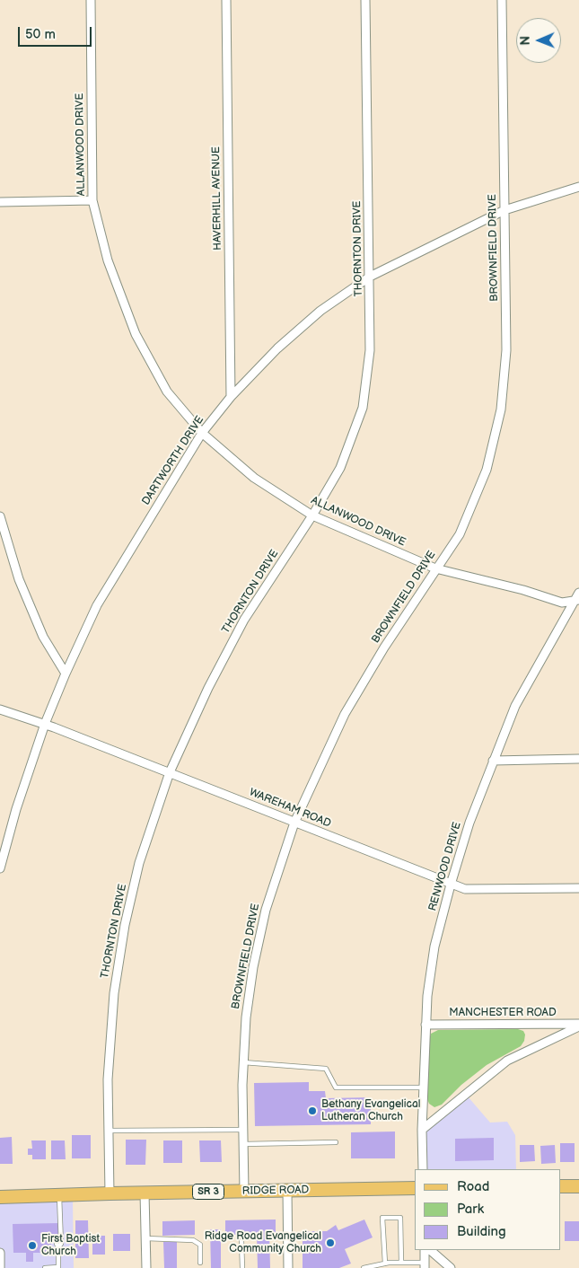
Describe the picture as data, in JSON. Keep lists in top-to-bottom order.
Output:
{
  "streets": {
    "main road": ["RIDGE ROAD", "SR 3"],
    "street": [
      "ALLANWOOD DRIVE",
      "HAVERHILL AVENUE",
      "BROWNFIELD DRIVE",
      "THORNTON DRIVE",
      "DARTWORTH DRIVE",
      "WAREHAM ROAD",
      "RENWOOD DRIVE",
      "MANCHESTER ROAD"
    ]
  },
  "crossings": [
    ["ALLANWOOD DRIVE", "BROWNFIELD DRIVE"],
    ["ALLANWOOD DRIVE", "THORNTON DRIVE"],
    ["ALLANWOOD DRIVE", "DARTWORTH DRIVE"],
    ["ALLANWOOD DRIVE", "RENWOOD DRIVE"],
    ["HAVERHILL AVENUE", "DARTWORTH DRIVE"],
    ["BROWNFIELD DRIVE", "DARTWORTH DRIVE"],
    ["BROWNFIELD DRIVE", "WAREHAM ROAD"],
    ["BROWNFIELD DRIVE", "RIDGE ROAD"],
    ["THORNTON DRIVE", "DARTWORTH DRIVE"],
    ["THORNTON DRIVE", "WAREHAM ROAD"],
    ["THORNTON DRIVE", "RIDGE ROAD"],
    ["DARTWORTH DRIVE", "WAREHAM ROAD"],
    ["WAREHAM ROAD", "RENWOOD DRIVE"],
    ["RENWOOD DRIVE", "MANCHESTER ROAD"]
  ],
  "places": ["Bethany Evangelical Lutheran Church", "Ridge Road Evangelical Community Church", "First Baptist Church"],
  "legend": ["Road", "Park", "Building"],
  "scale_bar": "50 m",
  "north": "left"
}
